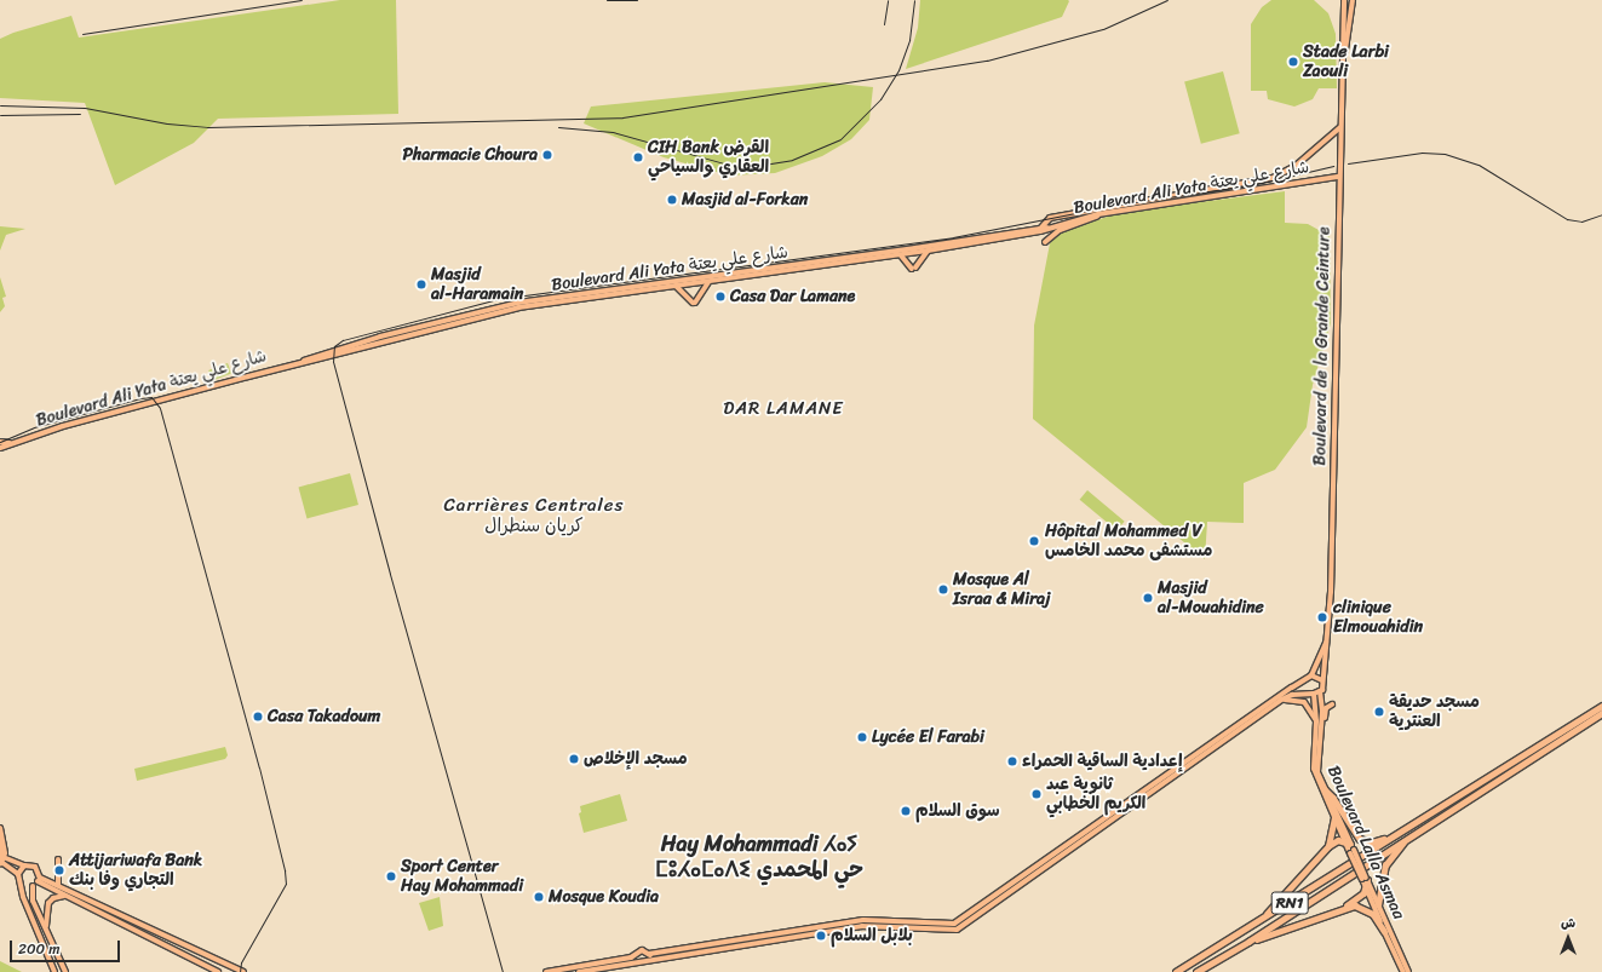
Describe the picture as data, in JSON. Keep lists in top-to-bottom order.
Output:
{
  "streets": {
    "highway": ["RN1"],
    "main road": ["Boulevard Ali Yata شارع علي يعتة", "Boulevard de la Grande Ceinture", "Boulevard Lalla Asmaa"]
  },
  "crossings": [
    ["Boulevard Ali Yata شارع علي يعتة", "Boulevard de la Grande Ceinture"],
    ["Boulevard de la Grande Ceinture", "Boulevard Lalla Asmaa"]
  ],
  "districts": ["DAR LAMANE", "Carrières Centrales كريان سنطرال", "Hay Mohammadi ⵃⴰⵢ ⵎⵓⵃⴰⵎⴰⴷⵉ حي المحمدي"],
  "places": [
    "Stade Larbi Zaouli",
    "Pharmacie Choura",
    "CIH Bank القرض العقاري والسياحي",
    "Masjid al-Forkan",
    "Masjid al-Haramain",
    "Casa Dar Lamane",
    "Hôpital Mohammed V مستشفى محمد الخامس",
    "Mosque Al Israa & Miraj",
    "Masjid al-Mouahidine",
    "clinique Elmouahidin",
    "مسجد حديقة العنترية",
    "Casa Takadoum",
    "Lycée El Farabi",
    "مسجد الإخلاص",
    "إعدادية الساقية الحمراء",
    "ثانوية عبد الكريم الخطابي",
    "سوق السلام",
    "Attijariwafa Bank التجاري وفا بنك",
    "Sport Center Hay Mohammadi",
    "Mosque Koudia",
    "بلابل السلام"
  ],
  "scale_bar": "200 m",
  "north": "top"
}
